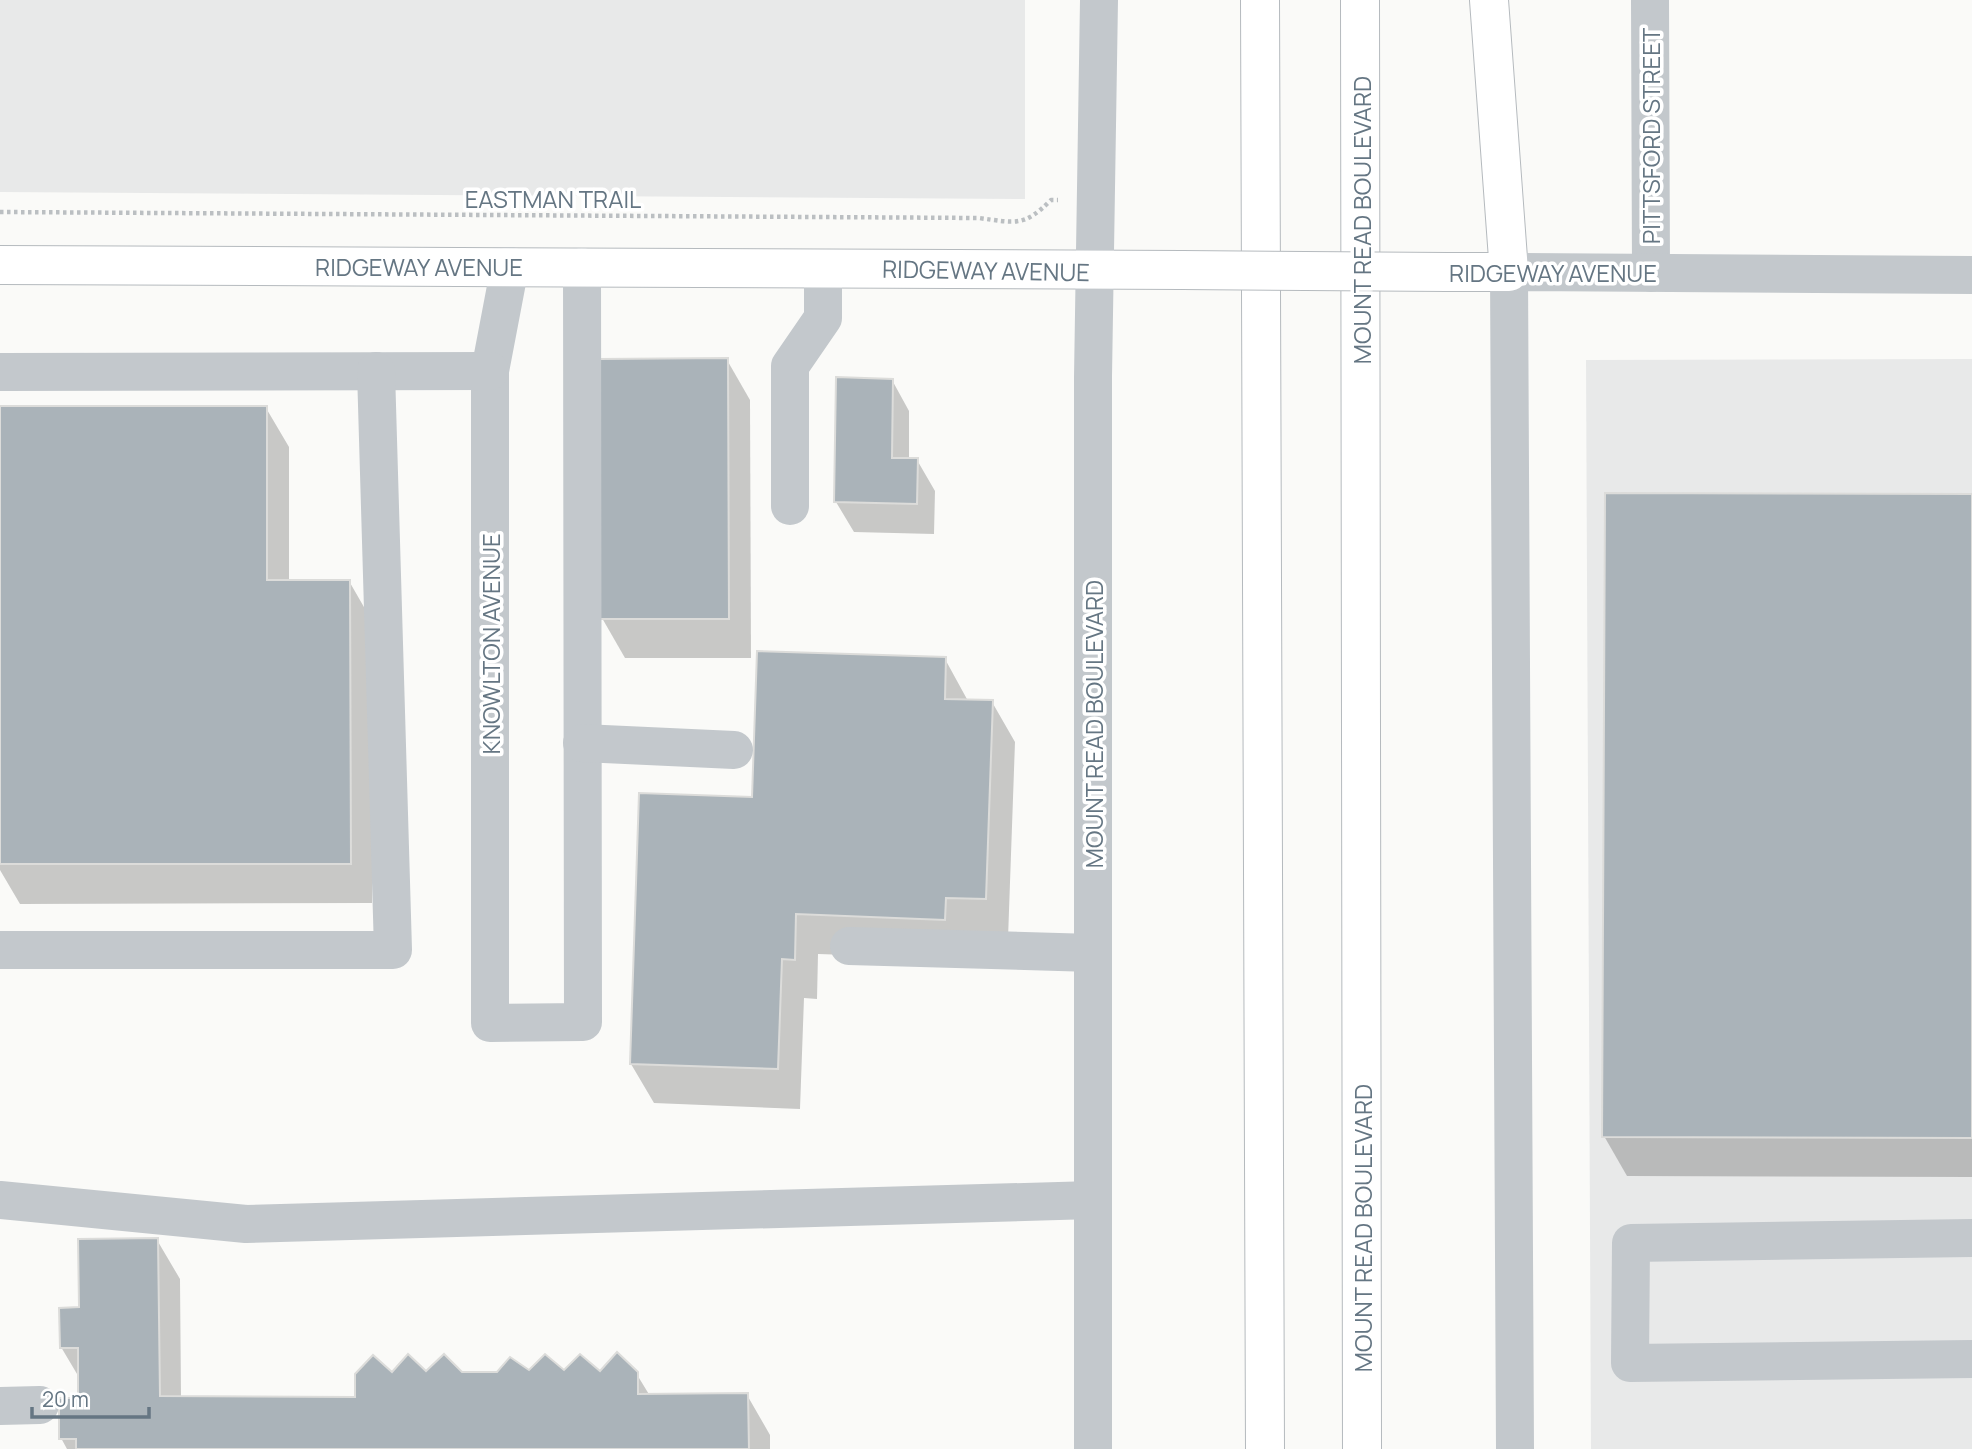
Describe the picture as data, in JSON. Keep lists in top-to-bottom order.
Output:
{
  "streets": {
    "main road": ["MOUNT READ BOULEVARD", "RIDGEWAY AVENUE"],
    "street": ["PITTSFORD STREET", "KNOWLTON AVENUE"],
    "path": ["EASTMAN TRAIL"]
  },
  "crossings": [
    ["PITTSFORD STREET", "RIDGEWAY AVENUE"],
    ["EASTMAN TRAIL", "MOUNT READ BOULEVARD"],
    ["MOUNT READ BOULEVARD", "RIDGEWAY AVENUE"],
    ["RIDGEWAY AVENUE", "KNOWLTON AVENUE"]
  ],
  "scale_bar": "20 m"
}
